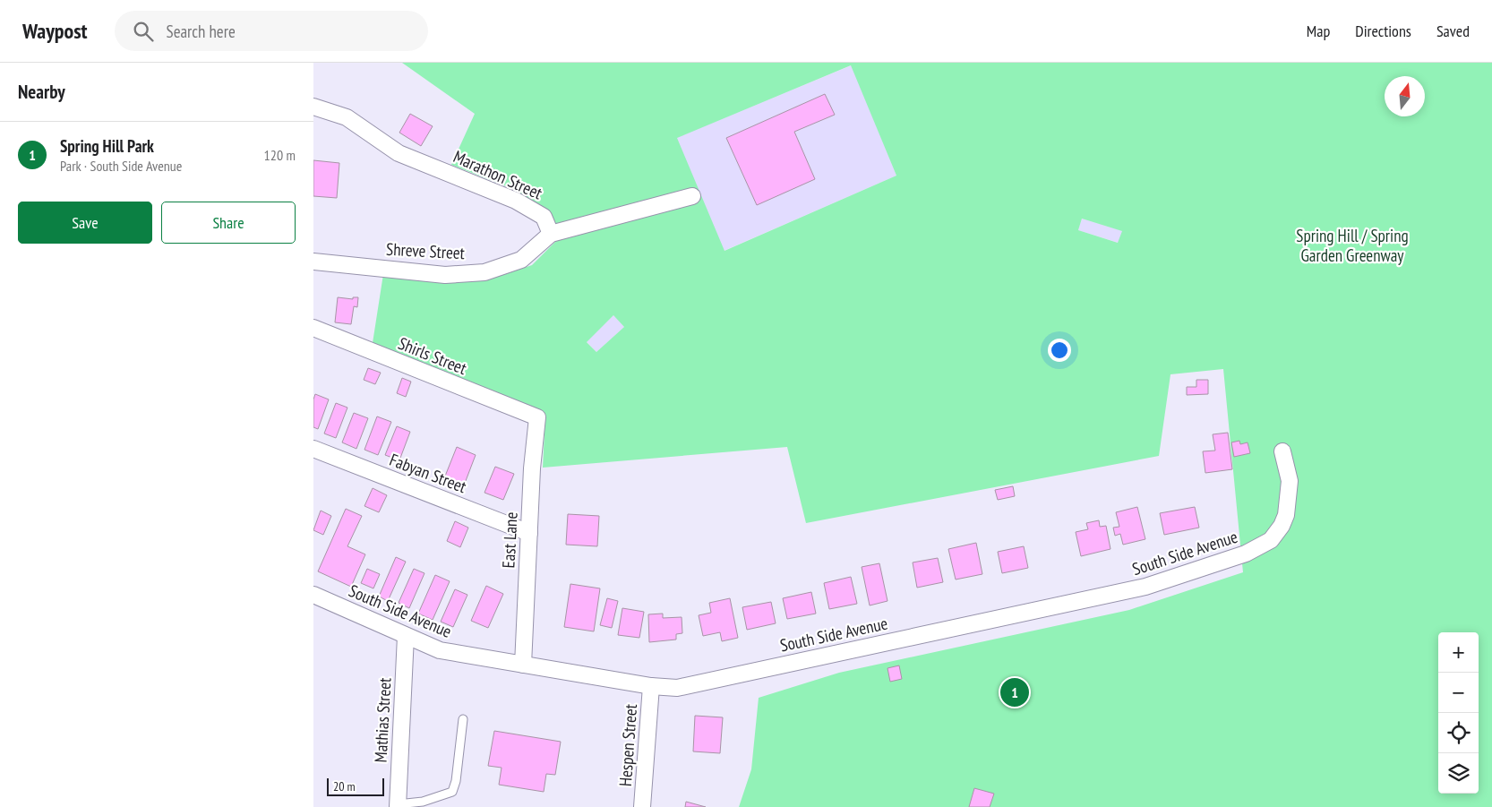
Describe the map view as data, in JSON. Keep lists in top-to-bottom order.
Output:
{
  "streets": {
    "street": [
      "Marathon Street",
      "Shreve Street",
      "Shirls Street",
      "Fabyan Street",
      "East Lane",
      "South Side Avenue",
      "Mathias Street",
      "Hespen Street"
    ]
  },
  "crossings": [
    ["Marathon Street", "Shreve Street"],
    ["Shirls Street", "East Lane"],
    ["Fabyan Street", "East Lane"],
    ["East Lane", "South Side Avenue"],
    ["South Side Avenue", "Mathias Street"],
    ["South Side Avenue", "Hespen Street"]
  ],
  "parks": ["Spring Hill / Spring Garden Greenway"],
  "scale_bar": "20 m",
  "north": "top",
  "page": {
    "header": "Waypost",
    "search": "Search here",
    "nav": ["Map", "Directions", "Saved"],
    "heading": "Nearby",
    "list": [
      {
        "mark": "1",
        "name": "Spring Hill Park",
        "note": "Park · South Side Avenue",
        "value": "120 m"
      }
    ],
    "buttons": ["Save", "Share"],
    "map_buttons": ["+", "−"],
    "pins": "1",
    "scale": "20 m"
  }
}
